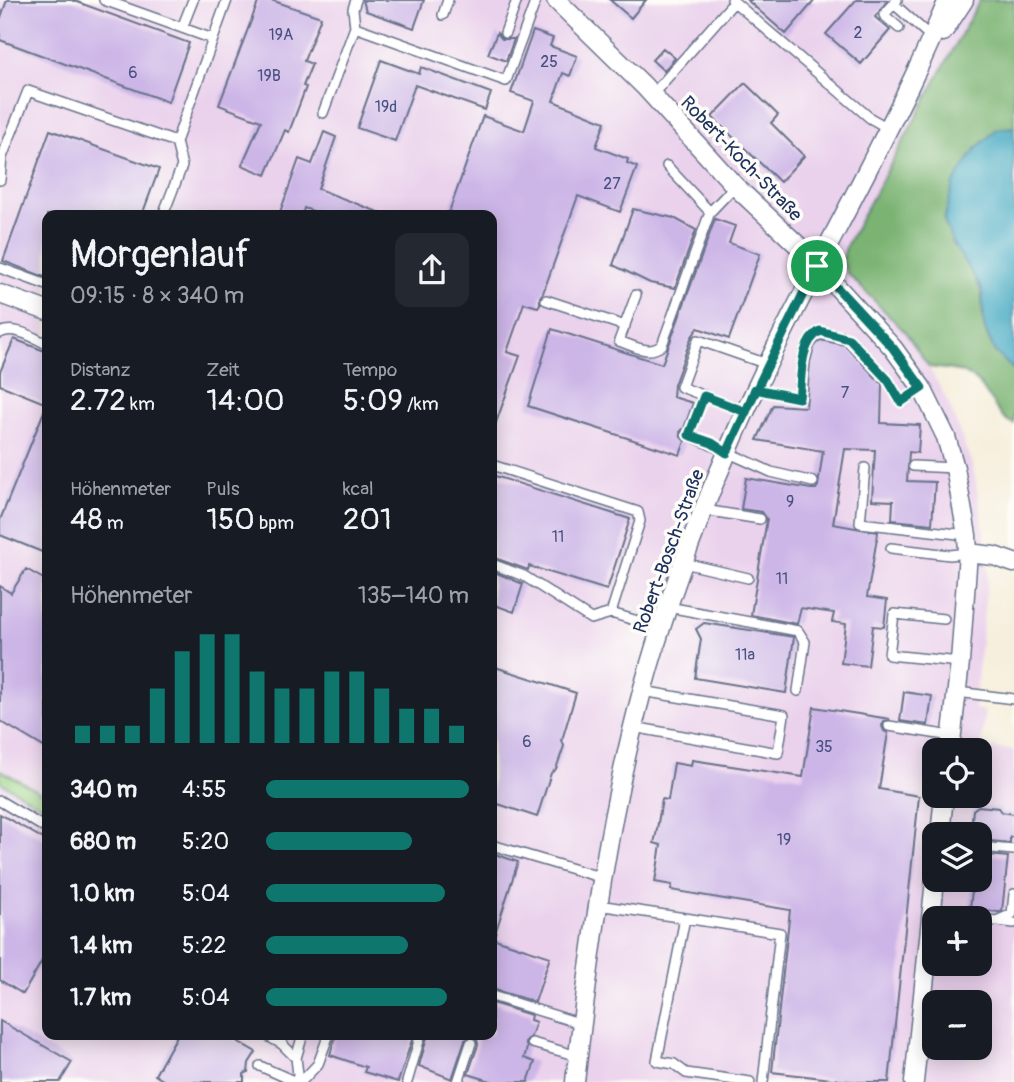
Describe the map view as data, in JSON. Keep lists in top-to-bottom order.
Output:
{
  "streets": {
    "street": ["Robert-Koch-Straße", "Robert-Bosch-Straße"]
  },
  "crossings": [
    ["Robert-Koch-Straße", "Robert-Bosch-Straße"]
  ],
  "house_numbers": [
    "2",
    "19A",
    "25",
    "6",
    "19B",
    "19d",
    "27",
    "7",
    "9",
    "11",
    "11",
    "11a",
    "6",
    "35",
    "19"
  ],
  "page": {
    "heading": ["Morgenlauf", "09:15 · 8 × 340 m"],
    "stats": [
      ["Distanz", "2.72 km"],
      ["Zeit", "14:00"],
      ["Tempo", "5:09 /km"],
      ["Höhenmeter", "48 m"],
      ["Puls", "150 bpm"],
      ["kcal", "201"]
    ],
    "chart": ["Höhenmeter", "135–140 m"],
    "map_buttons": ["+", "−"],
    "list": [
      {
        "name": "340 m",
        "note": "4:55"
      },
      {
        "name": "680 m",
        "note": "5:20"
      },
      {
        "name": "1.0 km",
        "note": "5:04"
      },
      {
        "name": "1.4 km",
        "note": "5:22"
      },
      {
        "name": "1.7 km",
        "note": "5:04"
      }
    ]
  }
}
